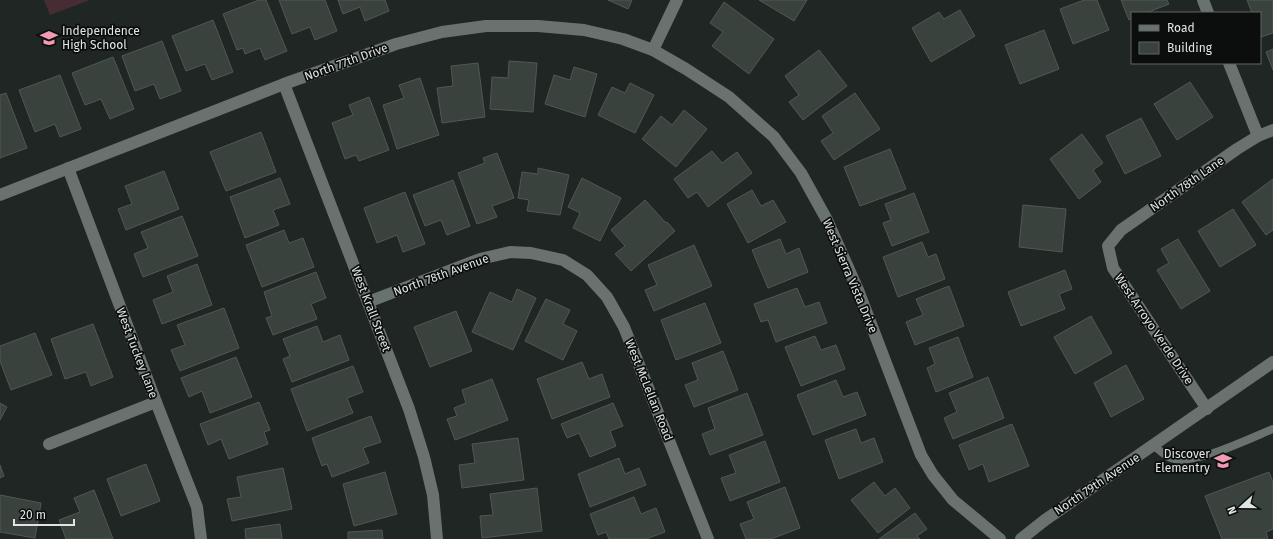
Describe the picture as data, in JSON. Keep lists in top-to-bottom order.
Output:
{
  "streets": {
    "street": [
      "North 77th Drive",
      "North 78th Lane",
      "North 78th Avenue",
      "West Sierra Vista Drive",
      "West Krall Street",
      "West Arroyo Verde Drive",
      "West Tuckey Lane",
      "West McLellan Road",
      "North 79th Avenue"
    ]
  },
  "crossings": [
    ["North 77th Drive", "West Sierra Vista Drive"],
    ["North 77th Drive", "West Krall Street"],
    ["North 77th Drive", "West Tuckey Lane"],
    ["North 78th Lane", "West Arroyo Verde Drive"],
    ["North 78th Avenue", "West Krall Street"],
    ["North 78th Avenue", "West McLellan Road"],
    ["West Arroyo Verde Drive", "North 79th Avenue"]
  ],
  "places": {
    "school or university": ["Independence High School", "Discover Elementry"]
  },
  "legend": ["Road", "Building"],
  "scale_bar": "20 m",
  "north": "left"
}
